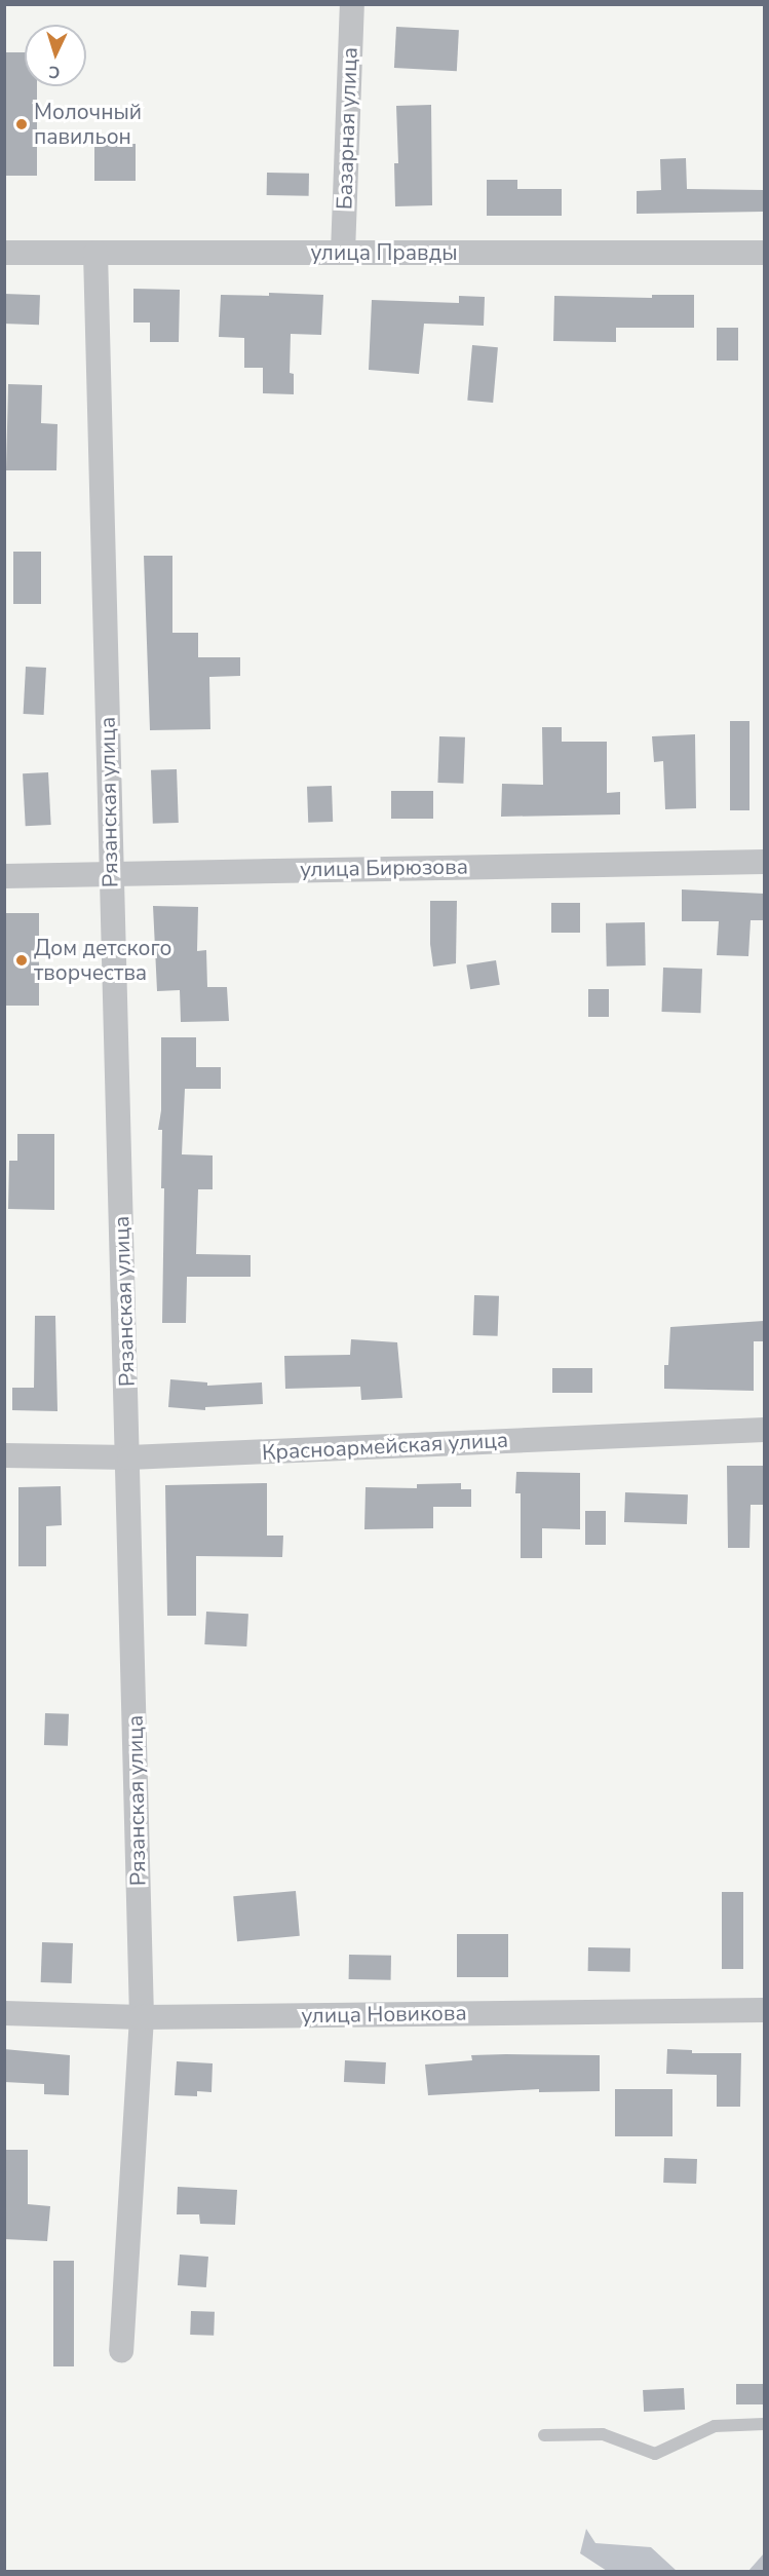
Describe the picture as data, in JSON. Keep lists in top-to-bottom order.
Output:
{
  "streets": {
    "street": [
      "Базарная улица",
      "улица Правды",
      "Рязанская улица",
      "улица Бирюзова",
      "Красноармейская улица",
      "улица Новикова"
    ]
  },
  "crossings": [
    ["Базарная улица", "улица Правды"],
    ["улица Правды", "Рязанская улица"],
    ["Рязанская улица", "улица Бирюзова"],
    ["Рязанская улица", "Красноармейская улица"],
    ["Рязанская улица", "улица Новикова"]
  ],
  "places": ["Молочный павильон", "Дом детского творчества"],
  "north": "bottom"
}
